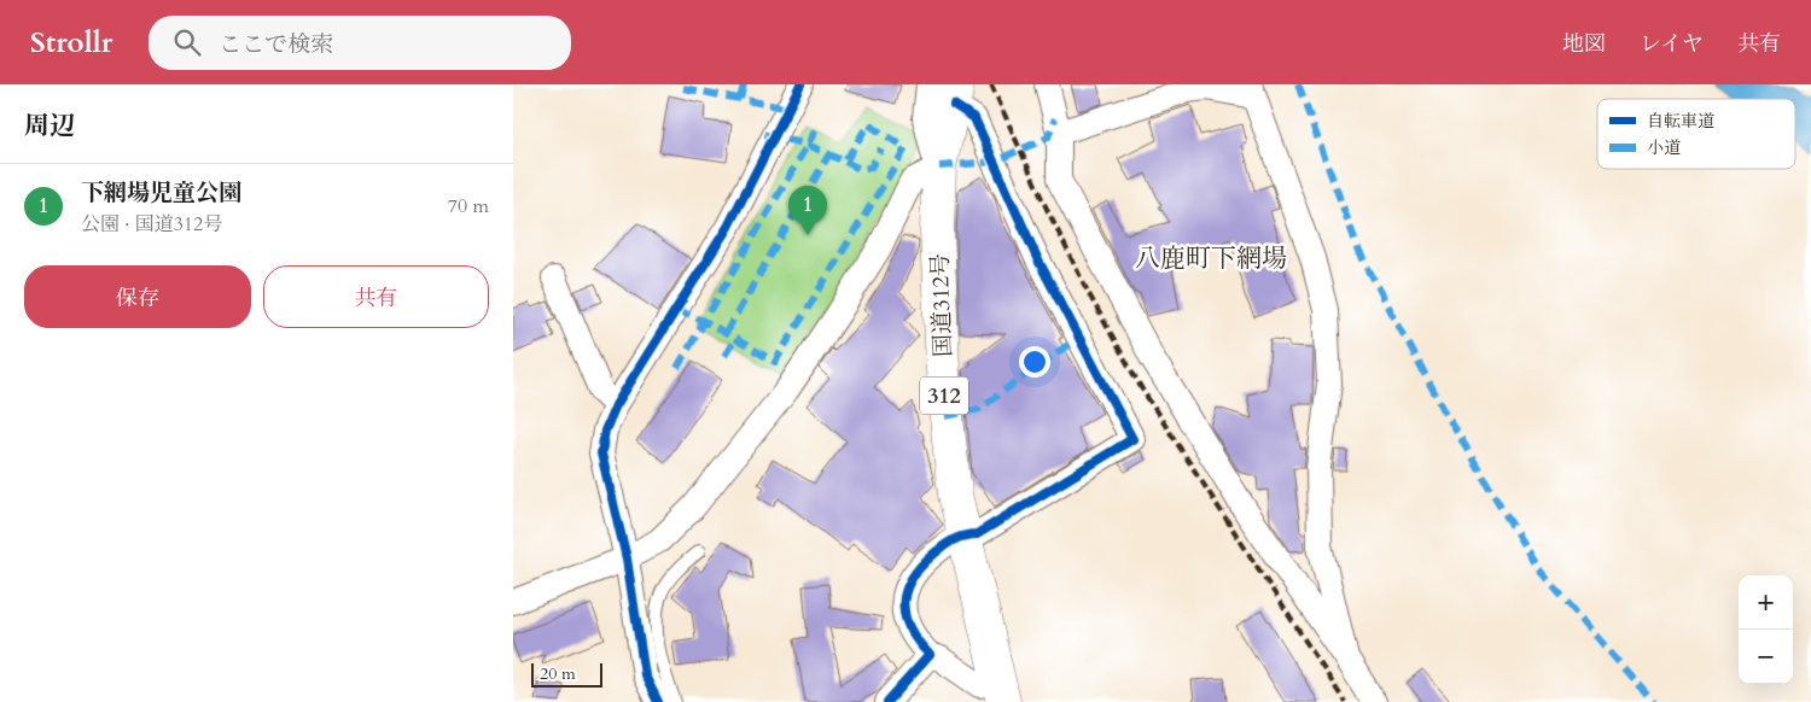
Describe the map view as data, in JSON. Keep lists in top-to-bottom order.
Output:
{
  "streets": {
    "highway": ["国道312号", "312"]
  },
  "districts": ["八鹿町下網場"],
  "legend": ["自転車道", "小道"],
  "scale_bar": "20 m",
  "page": {
    "header": "Strollr",
    "search": "ここで検索",
    "nav": ["地図", "レイヤ", "共有"],
    "heading": "周辺",
    "list": [
      {
        "mark": "1",
        "name": "下網場児童公園",
        "note": "公園 · 国道312号",
        "value": "70 m"
      }
    ],
    "pins": "1",
    "buttons": ["保存", "共有"],
    "map_buttons": ["+", "−"],
    "scale": "20 m"
  }
}
